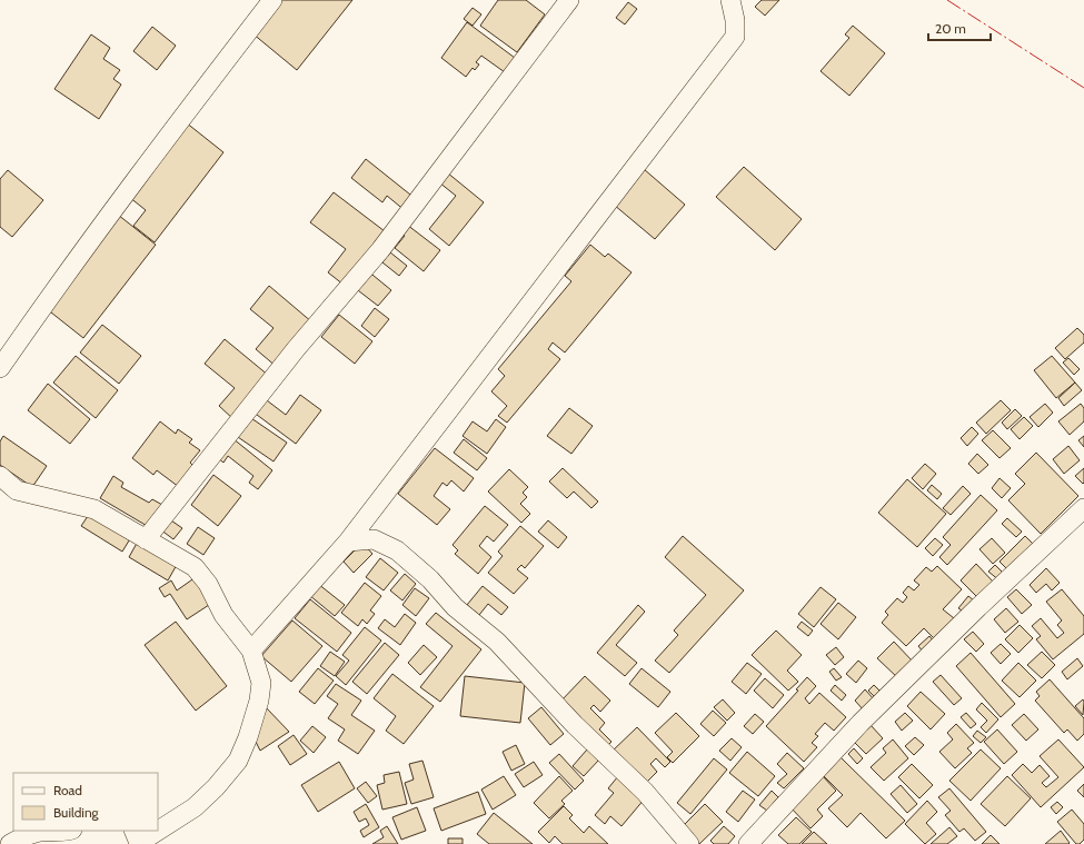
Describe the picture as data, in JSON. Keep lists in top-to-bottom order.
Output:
{
  "legend": ["Road", "Building"],
  "scale_bar": "20 m"
}
